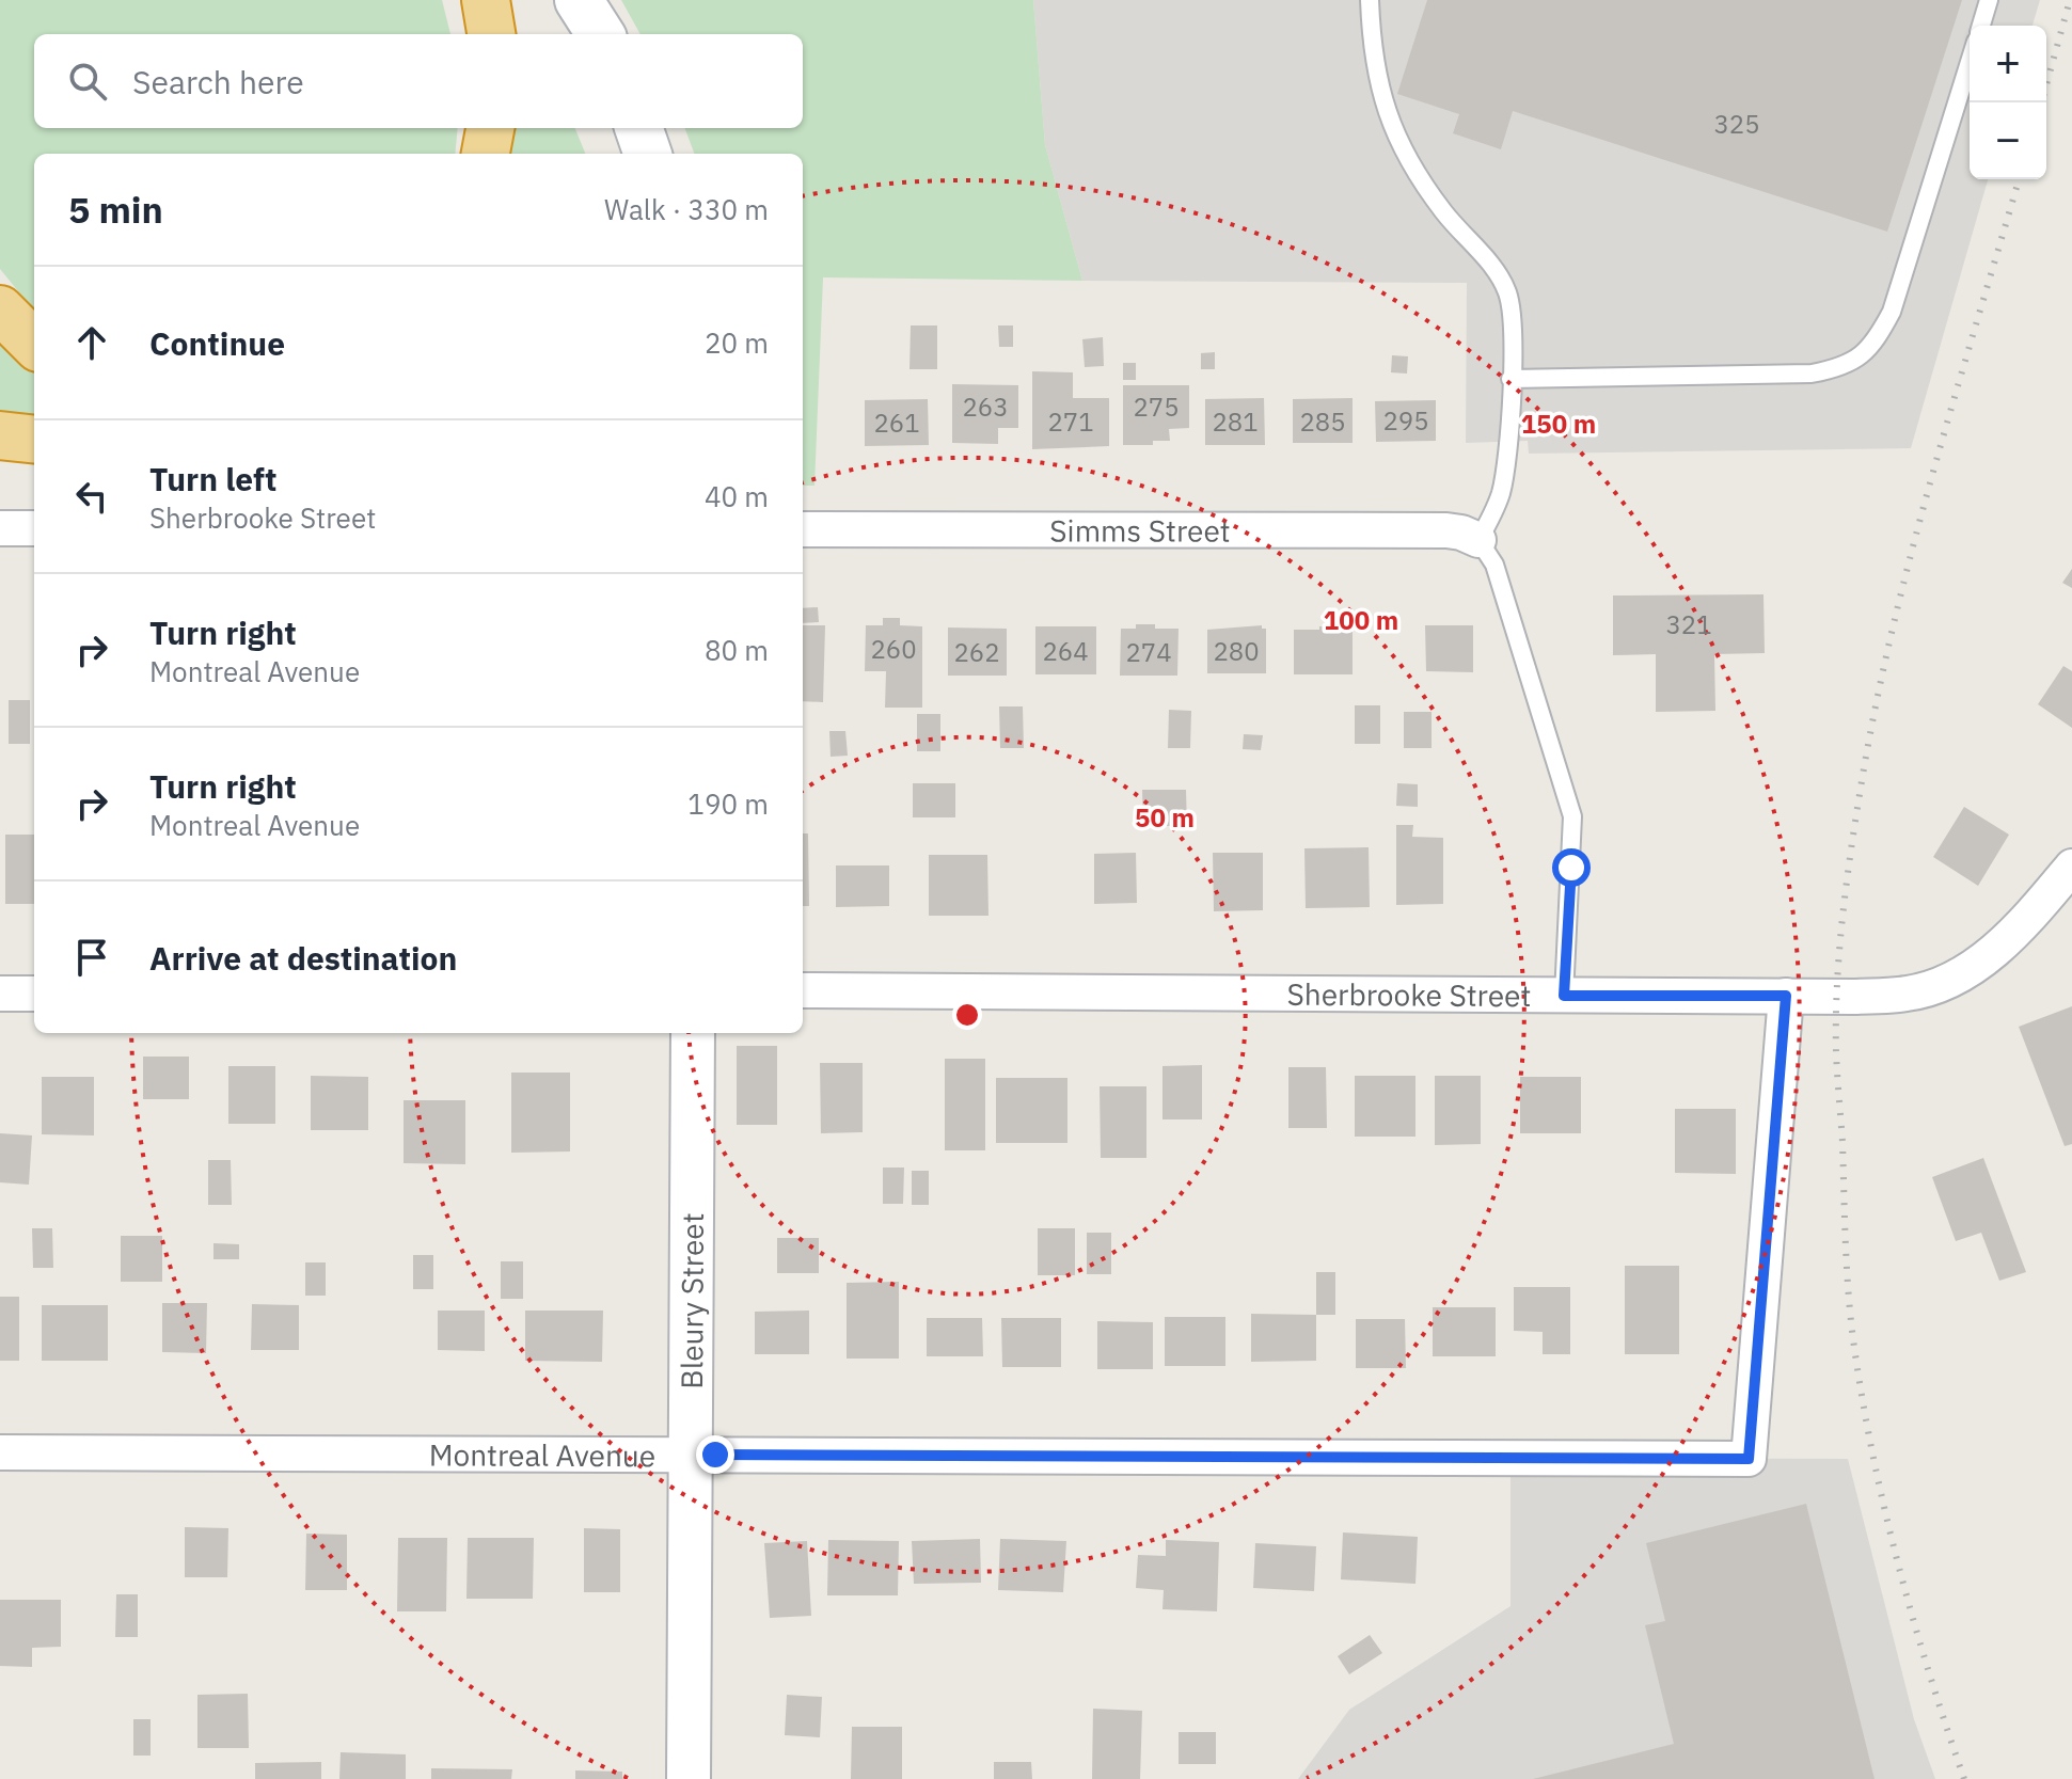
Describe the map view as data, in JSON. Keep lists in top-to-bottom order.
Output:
{
  "streets": {
    "street": [
      "Simms Street",
      "Sherbrooke Street",
      "Bleury Street",
      "Montreal Avenue"
    ]
  },
  "crossings": [
    ["Sherbrooke Street", "Montreal Avenue"],
    ["Bleury Street", "Montreal Avenue"]
  ],
  "house_numbers": [
    "325",
    "263",
    "275",
    "295",
    "271",
    "281",
    "285",
    "261",
    "321",
    "260",
    "264",
    "280",
    "262",
    "274"
  ],
  "page": {
    "map_buttons": ["+", "−"],
    "search": "Search here",
    "heading": ["5 min", "Walk · 330 m"],
    "list": [
      ["Continue", "20 m"],
      ["Turn left", "Sherbrooke Street", "40 m"],
      ["Turn right", "Montreal Avenue", "80 m"],
      ["Turn right", "Montreal Avenue", "190 m"],
      "Arrive at destination"
    ]
  },
  "rings": ["150 m", "100 m", "50 m"]
}
